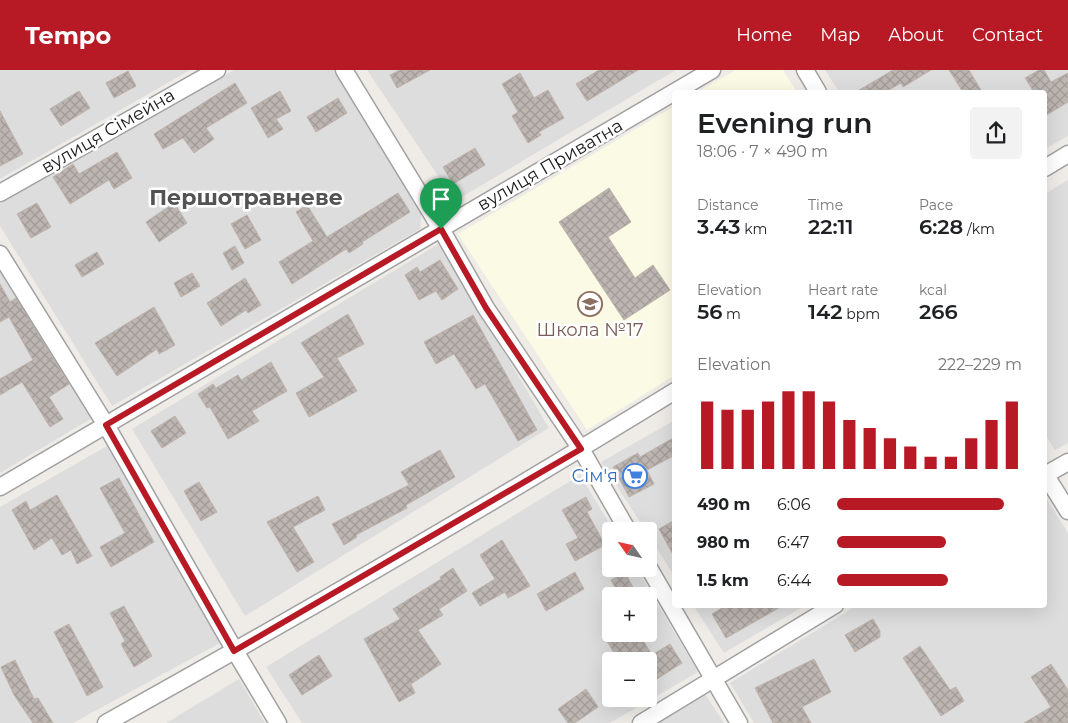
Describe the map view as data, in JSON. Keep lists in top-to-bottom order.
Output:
{
  "streets": {
    "street": ["вулиця Сімейна", "вулиця Приватна"]
  },
  "districts": ["Першотравневе"],
  "places": {
    "school or university": ["Школа №17"],
    "supermarket": ["Сім'я"]
  },
  "north": "top left",
  "page": {
    "header": "Tempo",
    "nav": [
      "Home",
      "Map",
      "About",
      "Contact"
    ],
    "heading": ["Evening run", "18:06 · 7 × 490 m"],
    "stats": [
      ["Distance", "3.43 km"],
      ["Time", "22:11"],
      ["Pace", "6:28 /km"],
      ["Elevation", "56 m"],
      ["Heart rate", "142 bpm"],
      ["kcal", "266"]
    ],
    "chart": ["Elevation", "222–229 m"],
    "list": [
      {
        "name": "490 m",
        "note": "6:06"
      },
      {
        "name": "980 m",
        "note": "6:47"
      },
      {
        "name": "1.5 km",
        "note": "6:44"
      }
    ],
    "map_buttons": ["+", "−"]
  }
}
